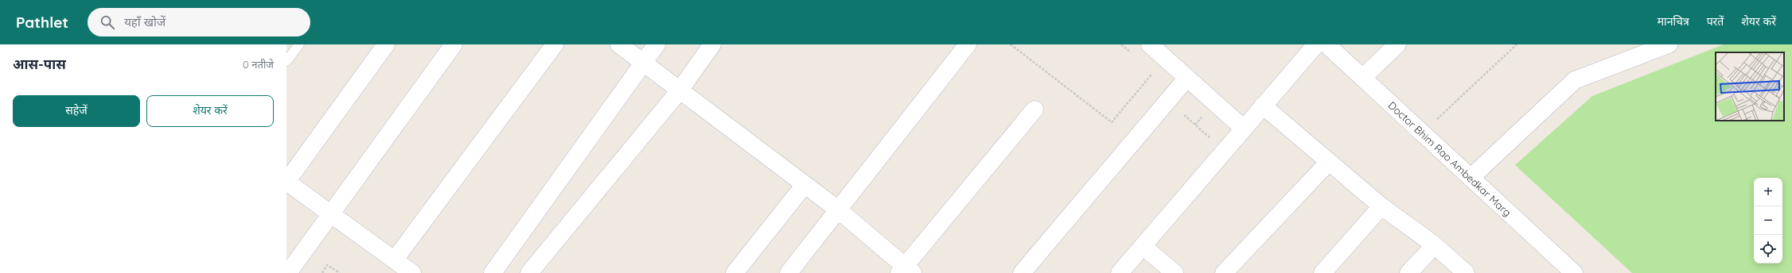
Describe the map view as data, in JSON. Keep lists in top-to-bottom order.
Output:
{
  "streets": {
    "street": ["Doctor Bhim Rao Ambedkar Marg"]
  },
  "page": {
    "header": "Pathlet",
    "search": "यहाँ खोजें",
    "nav": ["मानचित्र", "परतें", "शेयर करें"],
    "heading": ["आस-पास", "0 नतीजे"],
    "buttons": ["सहेजें", "शेयर करें"],
    "map_buttons": ["+", "−"]
  }
}
